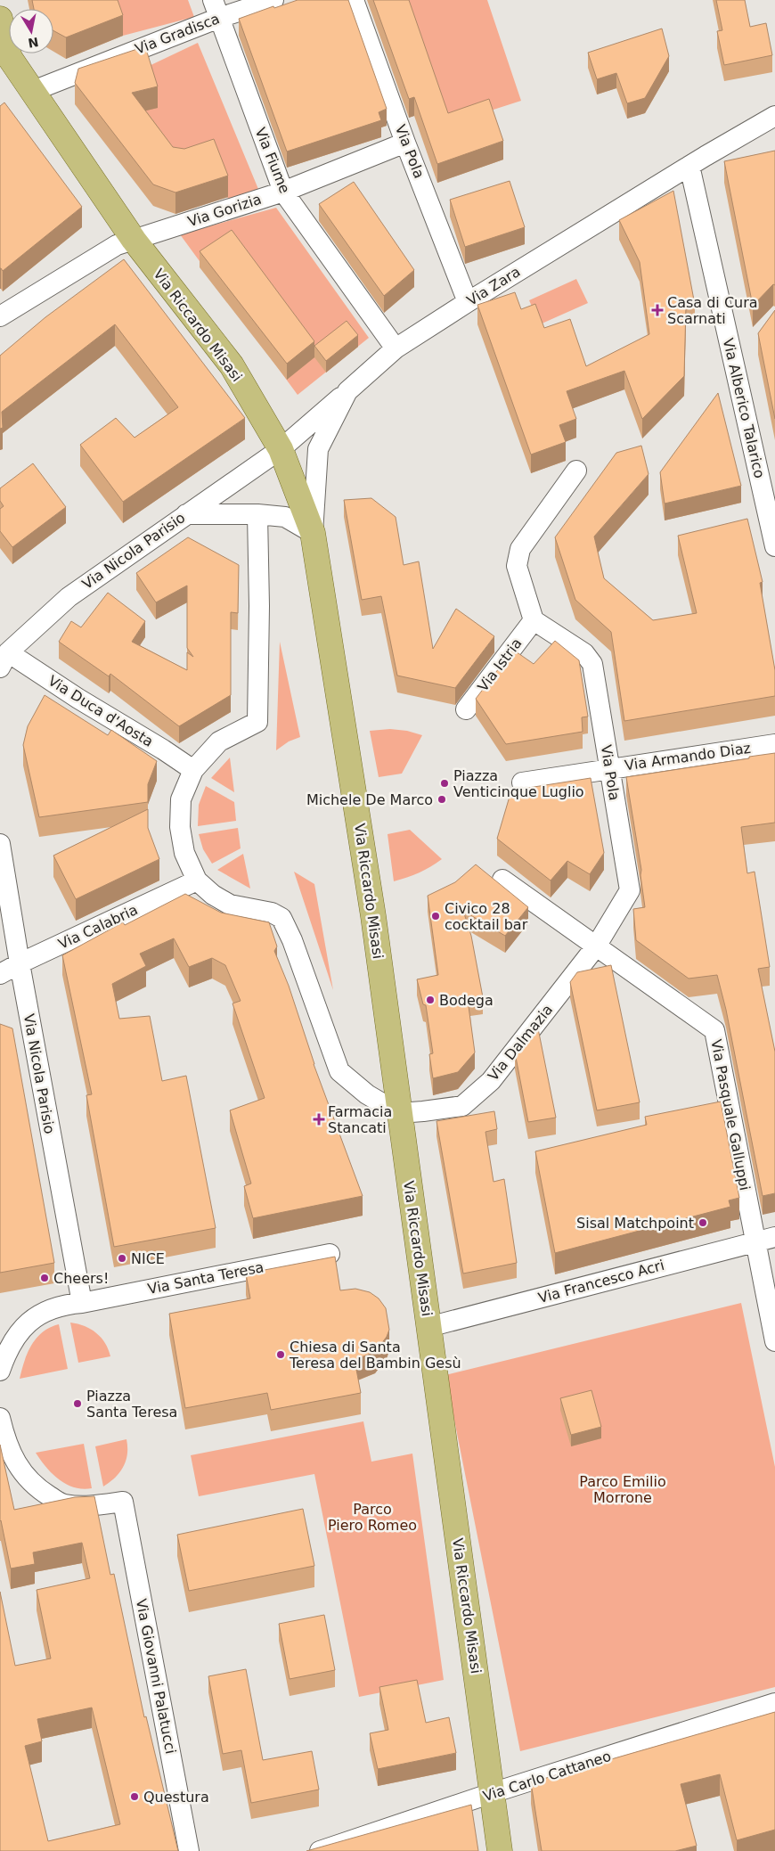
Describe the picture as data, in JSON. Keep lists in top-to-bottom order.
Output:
{
  "streets": {
    "main road": ["Via Riccardo Misasi"],
    "street": [
      "Via Gradisca",
      "Via Pola",
      "Via Fiume",
      "Via Gorizia",
      "Via Zara",
      "Via Alberico Talarico",
      "Via Nicola Parisio",
      "Via Istria",
      "Via Duca d'Aosta",
      "Via Armando Diaz",
      "Via Calabria",
      "Via Dalmazia",
      "Via Pasquale Galluppi",
      "Via Santa Teresa",
      "Via Francesco Acri",
      "Via Giovanni Palatucci",
      "Via Carlo Cattaneo"
    ]
  },
  "crossings": [
    ["Via Gradisca", "Via Fiume"],
    ["Via Gradisca", "Via Riccardo Misasi"],
    ["Via Pola", "Via Gorizia"],
    ["Via Pola", "Via Zara"],
    ["Via Pola", "Via Istria"],
    ["Via Pola", "Via Armando Diaz"],
    ["Via Pola", "Via Dalmazia"],
    ["Via Pola", "Via Pasquale Galluppi"],
    ["Via Fiume", "Via Gorizia"],
    ["Via Fiume", "Via Zara"],
    ["Via Gorizia", "Via Riccardo Misasi"],
    ["Via Zara", "Via Riccardo Misasi"],
    ["Via Zara", "Via Alberico Talarico"],
    ["Via Zara", "Via Nicola Parisio"],
    ["Via Riccardo Misasi", "Via Nicola Parisio"],
    ["Via Riccardo Misasi", "Via Dalmazia"],
    ["Via Riccardo Misasi", "Via Francesco Acri"],
    ["Via Riccardo Misasi", "Via Carlo Cattaneo"],
    ["Via Nicola Parisio", "Via Duca d'Aosta"],
    ["Via Nicola Parisio", "Via Calabria"],
    ["Via Nicola Parisio", "Via Santa Teresa"],
    ["Via Dalmazia", "Via Pasquale Galluppi"],
    ["Via Pasquale Galluppi", "Via Francesco Acri"]
  ],
  "parks": ["Parco Emilio Morrone", "Parco Piero Romeo"],
  "places": {
    "health": ["Casa di Cura Scarnati", "Farmacia Stancati"],
    "other": [
      "Piazza Venticinque Luglio",
      "Michele De Marco",
      "Civico 28 cocktail bar",
      "Bodega",
      "Sisal Matchpoint",
      "NICE",
      "Cheers!",
      "Chiesa di Santa Teresa del Bambin Gesù",
      "Piazza Santa Teresa",
      "Questura"
    ]
  },
  "north": "bottom"
}
